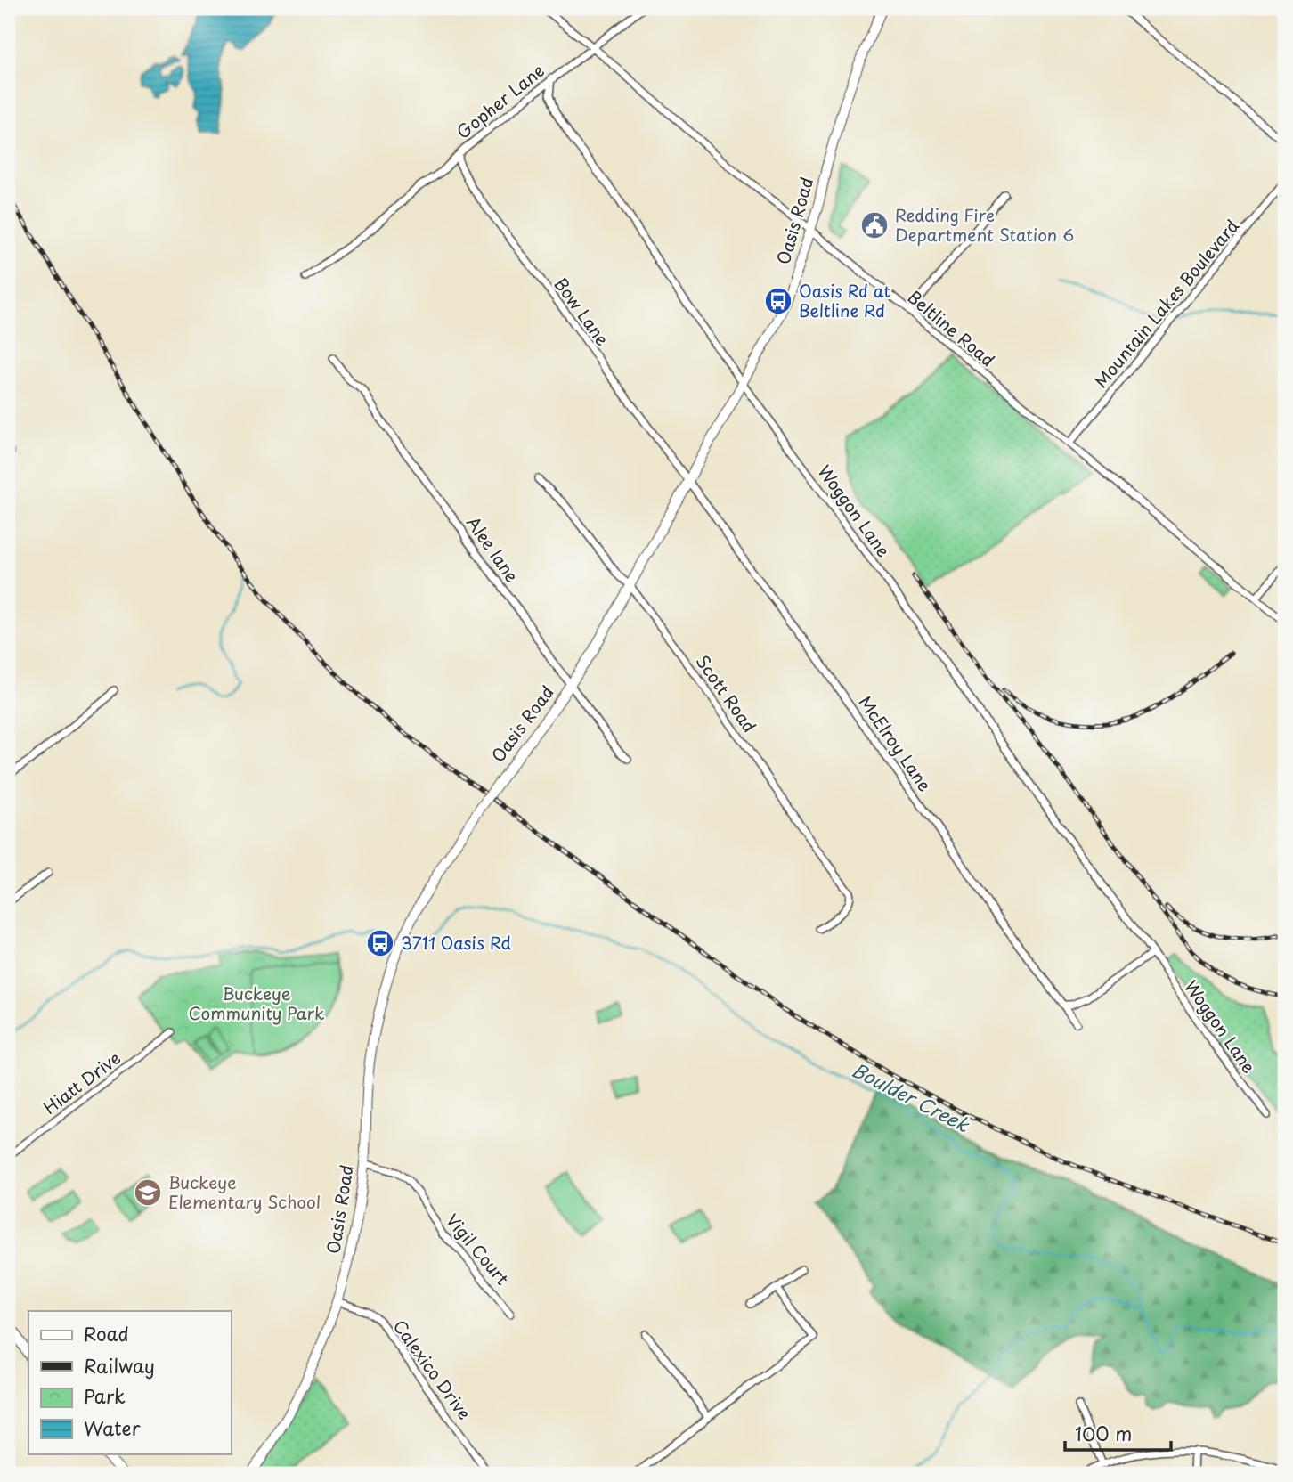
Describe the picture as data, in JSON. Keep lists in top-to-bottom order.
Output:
{
  "streets": {
    "main road": ["Oasis Road"],
    "street": [
      "Gopher Lane",
      "Mountain Lakes Boulevard",
      "Bow Lane",
      "Beltline Road",
      "Woggon Lane",
      "Alee lane",
      "Scott Road",
      "McElroy Lane",
      "Hiatt Drive",
      "Vigil Court",
      "Calexico Drive"
    ]
  },
  "crossings": [
    ["Gopher Lane", "Bow Lane"],
    ["Gopher Lane", "Beltline Road"],
    ["Gopher Lane", "Woggon Lane"],
    ["Oasis Road", "Bow Lane"],
    ["Oasis Road", "Beltline Road"],
    ["Oasis Road", "Woggon Lane"],
    ["Oasis Road", "Alee lane"],
    ["Oasis Road", "Scott Road"],
    ["Oasis Road", "McElroy Lane"],
    ["Oasis Road", "Vigil Court"],
    ["Oasis Road", "Calexico Drive"],
    ["Mountain Lakes Boulevard", "Beltline Road"],
    ["Bow Lane", "McElroy Lane"]
  ],
  "water": ["Boulder Creek"],
  "parks": ["Buckeye Community Park"],
  "places": {
    "public building": ["Redding Fire Department Station 6"],
    "bus stop": ["Oasis Rd at Beltline Rd", "3711 Oasis Rd"],
    "school or university": ["Buckeye Elementary School"]
  },
  "legend": [
    "Road",
    "Railway",
    "Park",
    "Water"
  ],
  "scale_bar": "100 m"
}
